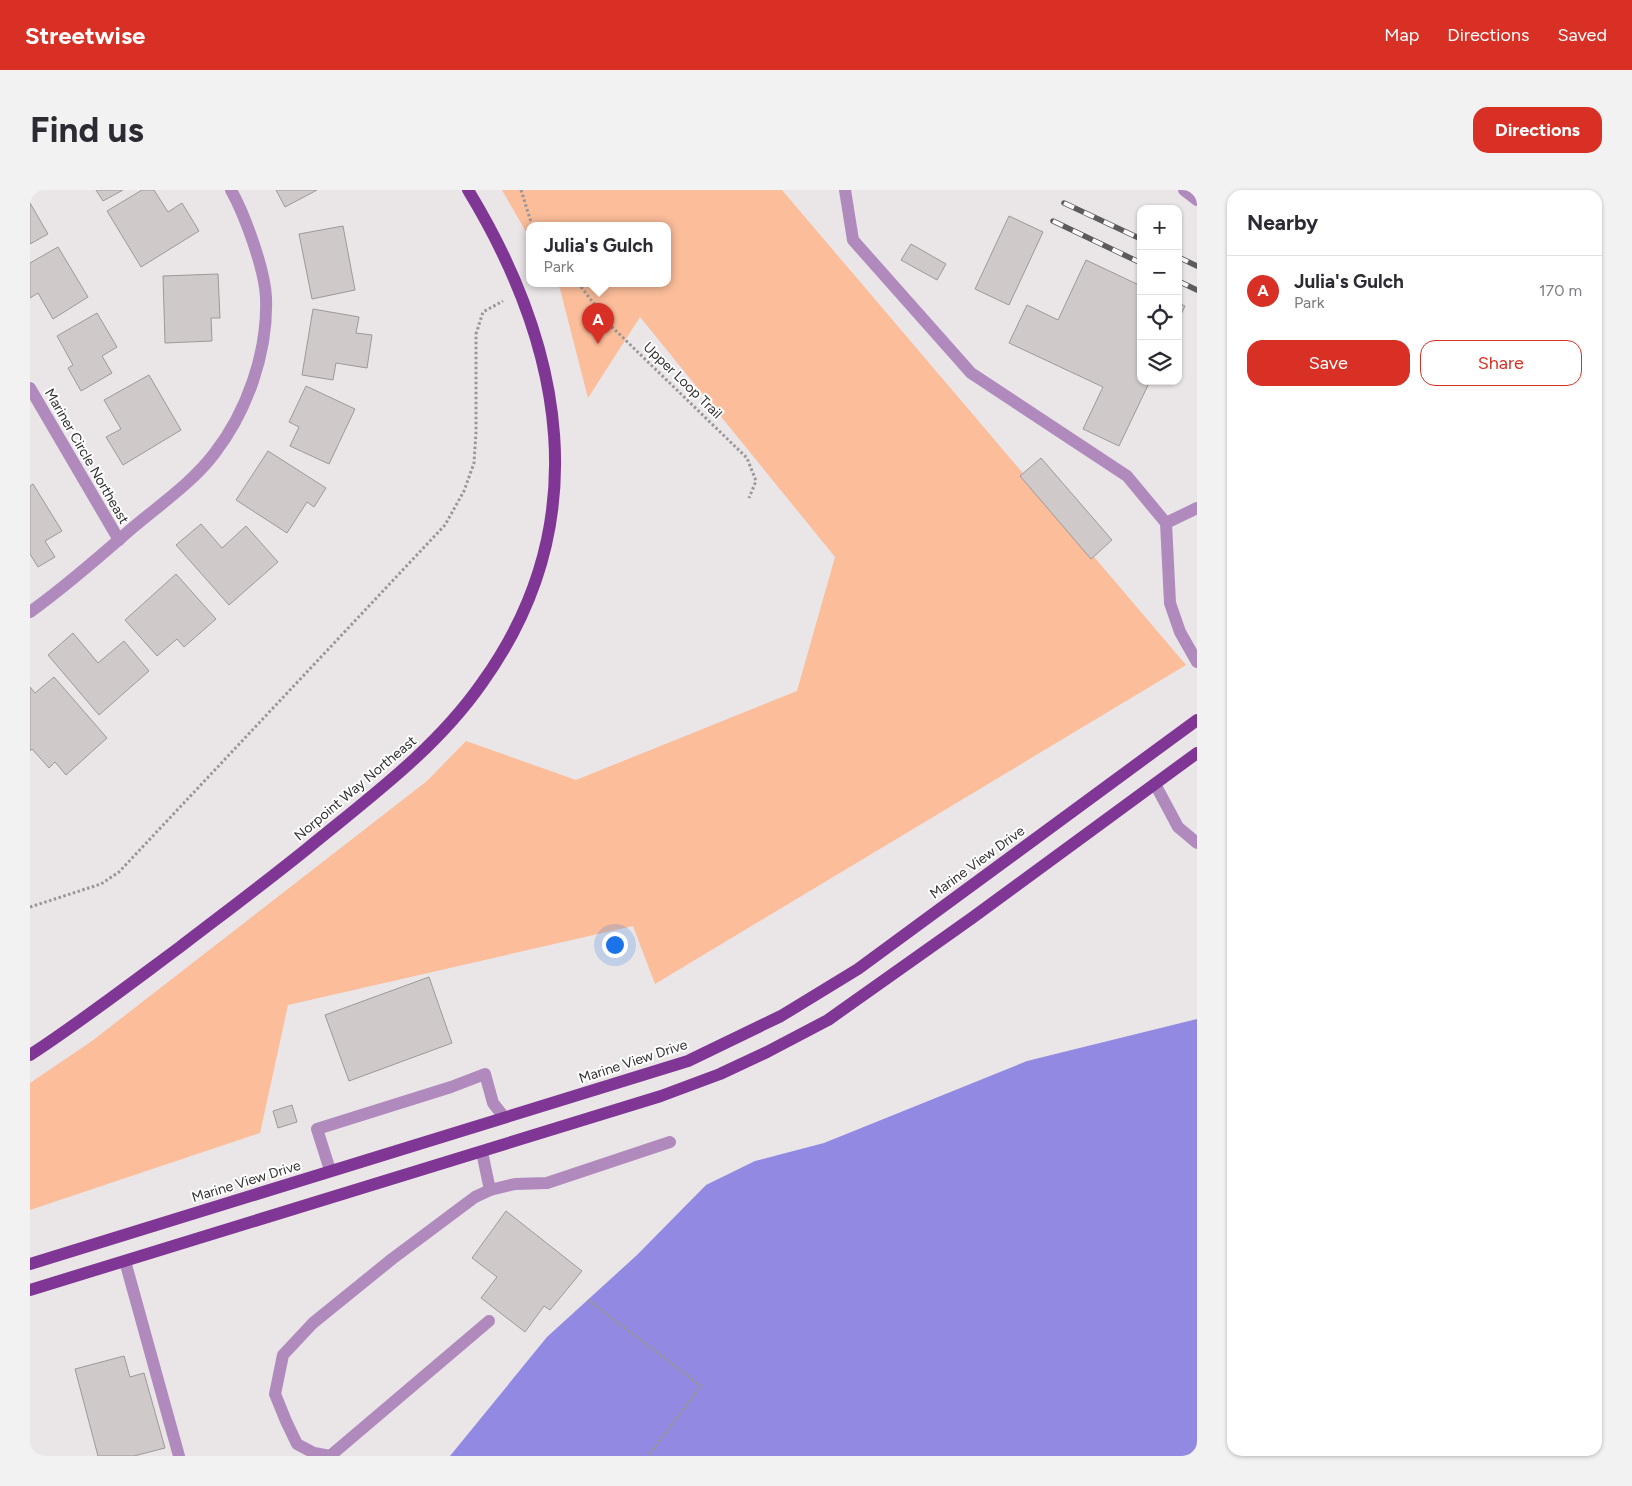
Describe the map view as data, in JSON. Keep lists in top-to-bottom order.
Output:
{
  "streets": {
    "main road": ["Norpoint Way Northeast", "Marine View Drive"],
    "street": ["Mariner Circle Northeast"],
    "path": ["Upper Loop Trail"]
  },
  "page": {
    "header": "Streetwise",
    "nav": ["Map", "Directions", "Saved"],
    "buttons": [
      "Directions",
      ["Save", "Share"]
    ],
    "title": "Find us",
    "heading": "Nearby",
    "map_buttons": ["+", "−"],
    "popup": ["Julia's Gulch", "Park"],
    "list": [
      {
        "mark": "A",
        "name": "Julia's Gulch",
        "note": "Park",
        "value": "170 m"
      }
    ],
    "pins": "A"
  }
}
